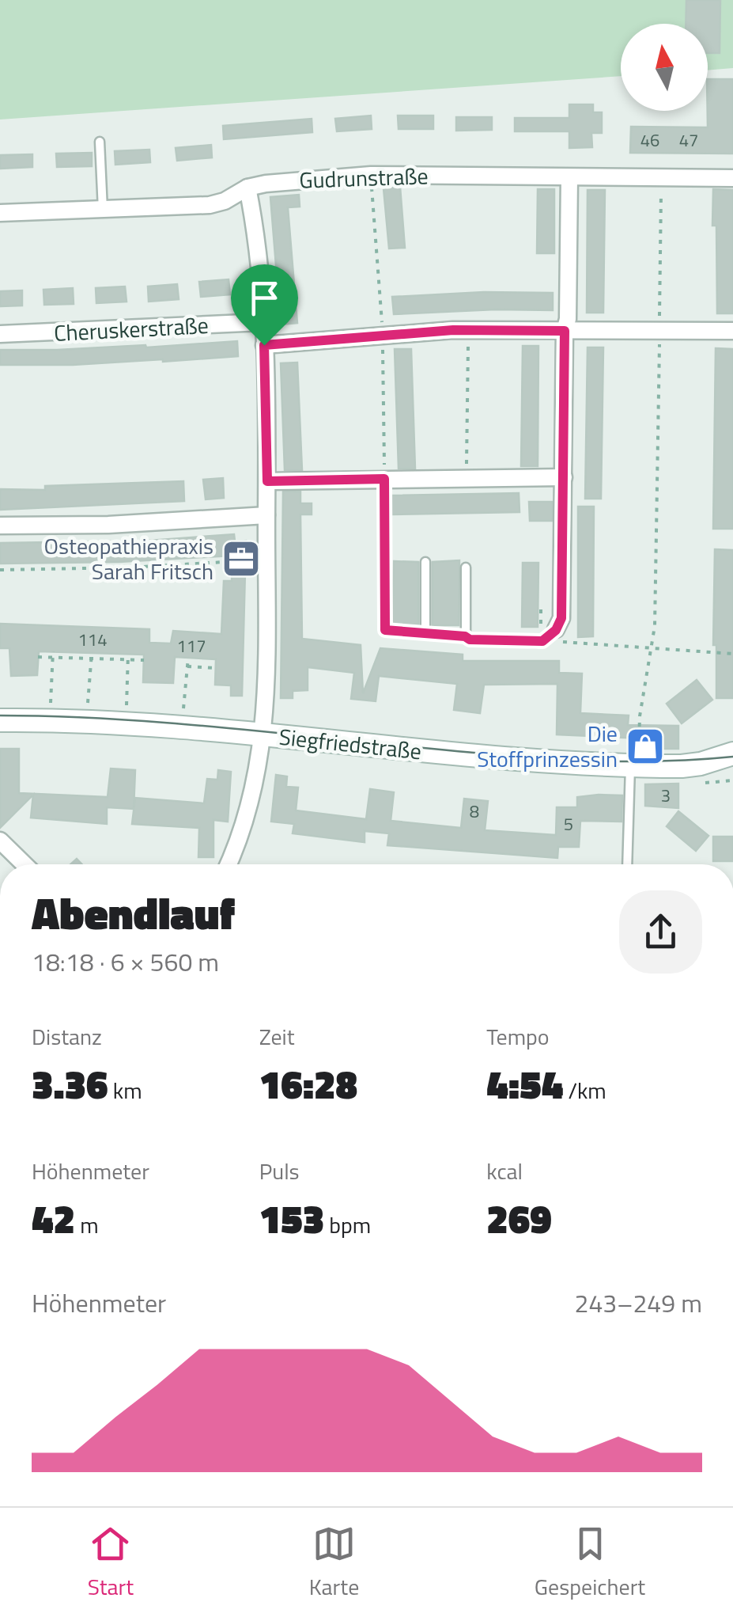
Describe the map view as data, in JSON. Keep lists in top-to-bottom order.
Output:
{
  "streets": {
    "street": ["Gudrunstraße", "Cheruskerstraße", "Siegfriedstraße"]
  },
  "places": {
    "office": ["Osteopathiepraxis Sarah Fritsch"],
    "shop": ["Die Stoffprinzessin"]
  },
  "house_numbers": [
    "46",
    "47",
    "114",
    "117",
    "3",
    "8",
    "5"
  ],
  "north": "top",
  "page": {
    "heading": ["Abendlauf", "18:18 · 6 × 560 m"],
    "stats": [
      ["Distanz", "3.36 km"],
      ["Zeit", "16:28"],
      ["Tempo", "4:54 /km"],
      ["Höhenmeter", "42 m"],
      ["Puls", "153 bpm"],
      ["kcal", "269"]
    ],
    "chart": ["Höhenmeter", "243–249 m"],
    "tabs": ["Start", "Karte", "Gespeichert"]
  }
}
